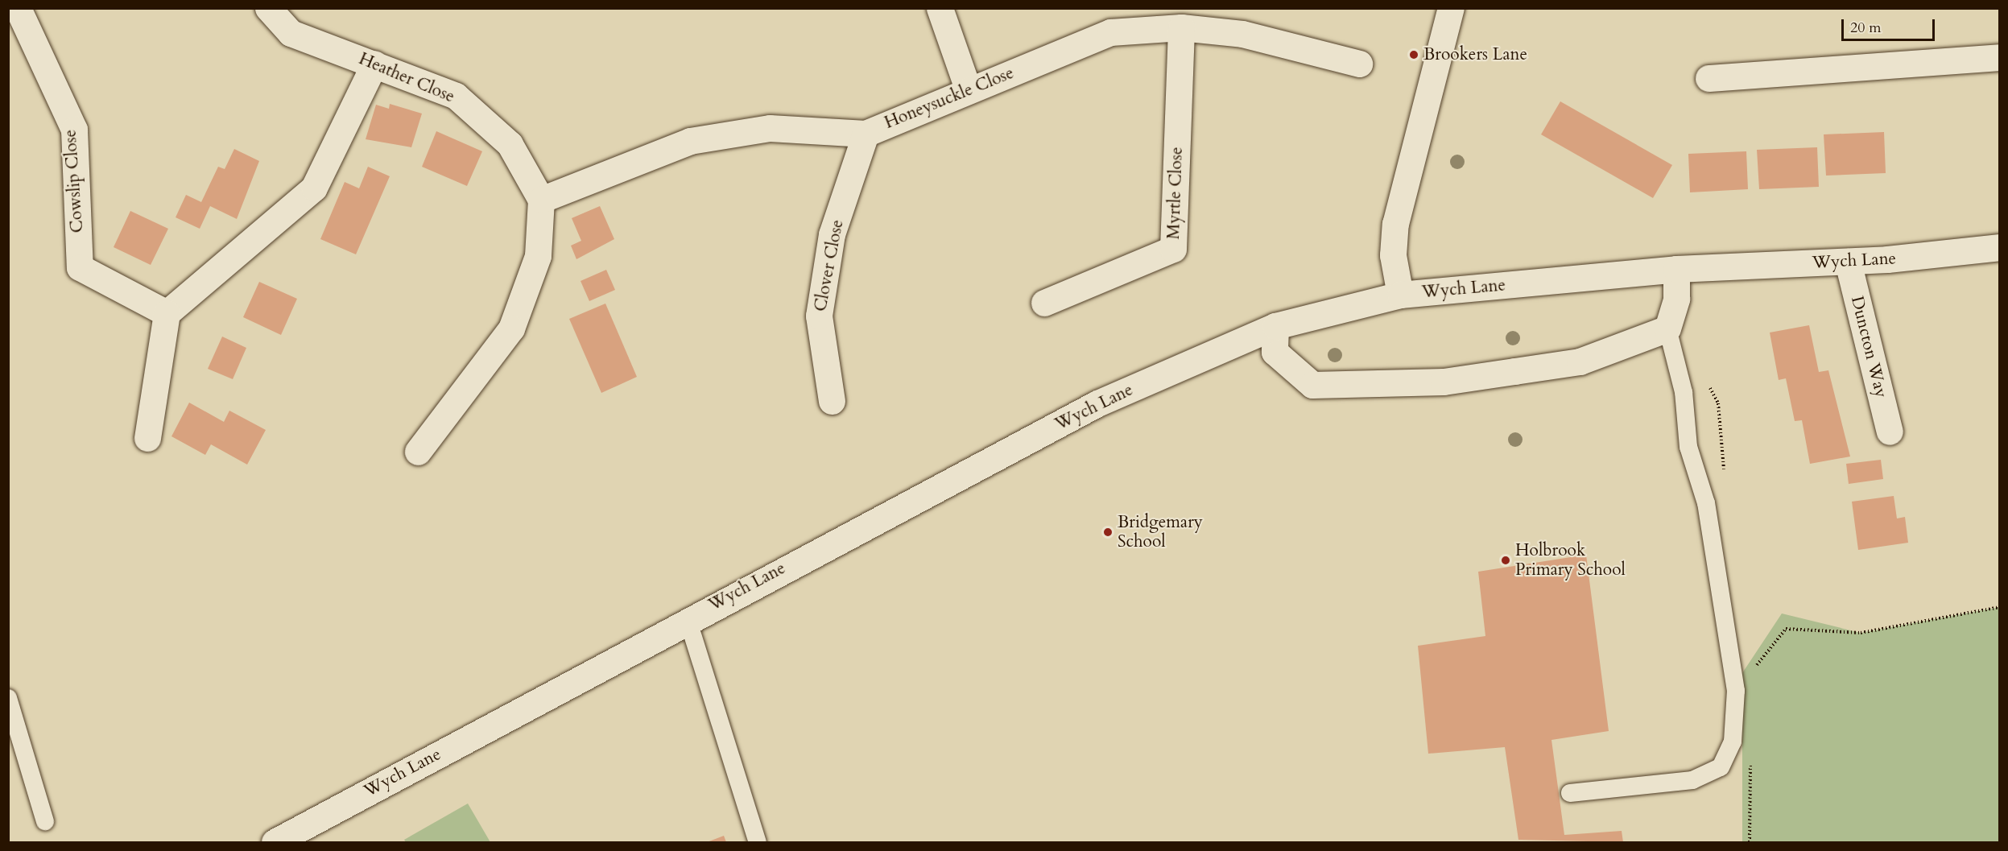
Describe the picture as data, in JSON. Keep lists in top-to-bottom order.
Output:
{
  "streets": {
    "street": [
      "Heather Close",
      "Honeysuckle Close",
      "Cowslip Close",
      "Myrtle Close",
      "Wych Lane",
      "Clover Close",
      "Duncton Way"
    ]
  },
  "crossings": [
    ["Heather Close", "Honeysuckle Close"],
    ["Honeysuckle Close", "Myrtle Close"],
    ["Honeysuckle Close", "Clover Close"],
    ["Wych Lane", "Duncton Way"]
  ],
  "places": ["Brookers Lane", "Bridgemary School", "Holbrook Primary School"],
  "scale_bar": "20 m"
}
